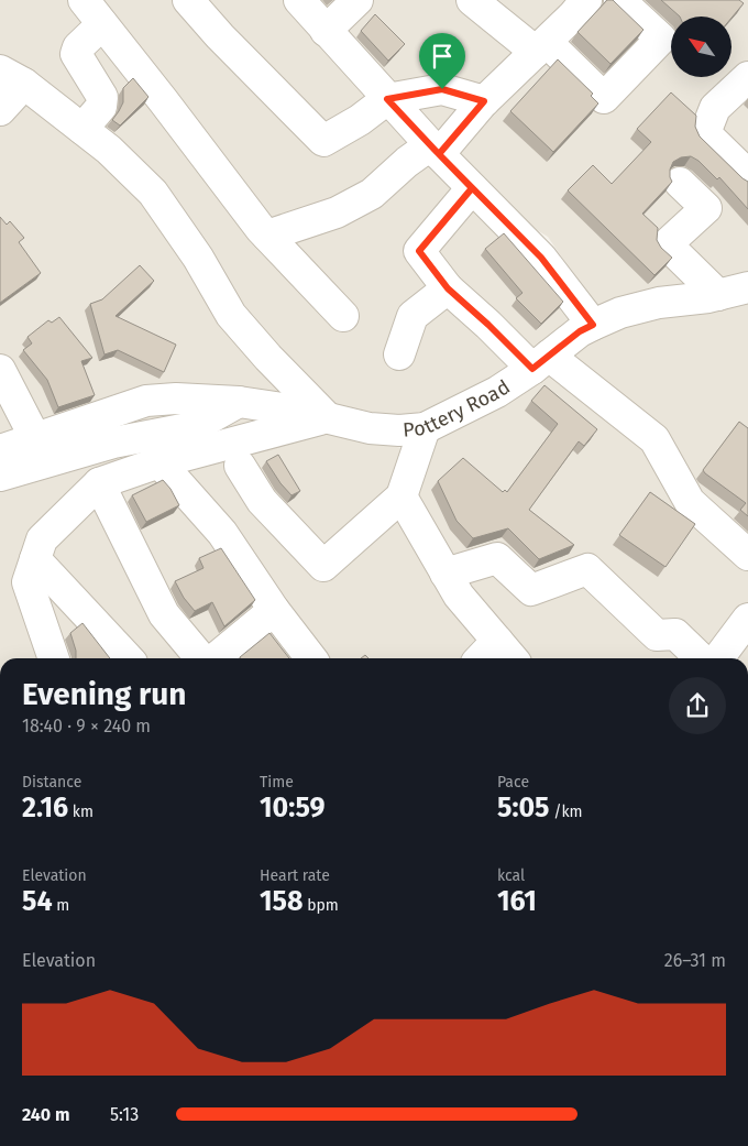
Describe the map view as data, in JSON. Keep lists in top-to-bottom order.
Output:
{
  "streets": {
    "street": ["Pottery Road"]
  },
  "north": "top left",
  "page": {
    "heading": ["Evening run", "18:40 · 9 × 240 m"],
    "stats": [
      ["Distance", "2.16 km"],
      ["Time", "10:59"],
      ["Pace", "5:05 /km"],
      ["Elevation", "54 m"],
      ["Heart rate", "158 bpm"],
      ["kcal", "161"]
    ],
    "chart": ["Elevation", "26–31 m"],
    "list": [
      {
        "name": "240 m",
        "note": "5:13"
      }
    ]
  }
}
